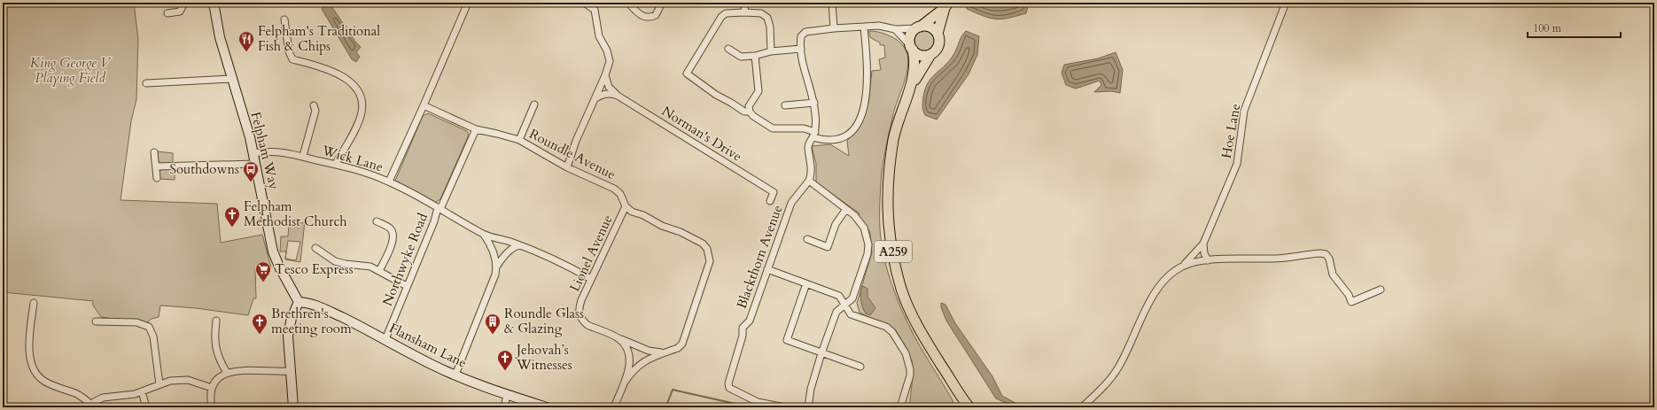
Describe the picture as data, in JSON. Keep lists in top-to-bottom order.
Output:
{
  "streets": {
    "main road": ["Felpham Way", "A259", "Flansham Lane"],
    "street": [
      "Hoe Lane",
      "Norman's Drive",
      "Roundle Avenue",
      "Wick Lane",
      "Lionel Avenue",
      "Blackthorn Avenue",
      "Northwyke Road"
    ]
  },
  "crossings": [
    ["Felpham Way", "Wick Lane"],
    ["Felpham Way", "Flansham Lane"],
    ["Roundle Avenue", "Lionel Avenue"],
    ["Roundle Avenue", "Northwyke Road"],
    ["Wick Lane", "Lionel Avenue"],
    ["Wick Lane", "Northwyke Road"],
    ["Northwyke Road", "Flansham Lane"]
  ],
  "parks": ["King George V Playing Field"],
  "places": {
    "restaurant": ["Felpham's Traditional Fish & Chips"],
    "bus stop": ["Southdowns"],
    "church": ["Felpham Methodist Church", "Brethren's meeting room", "Jehovah’s Witnesses"],
    "supermarket": ["Tesco Express"],
    "building": ["Roundle Glass & Glazing"]
  },
  "scale_bar": "100 m"
}
